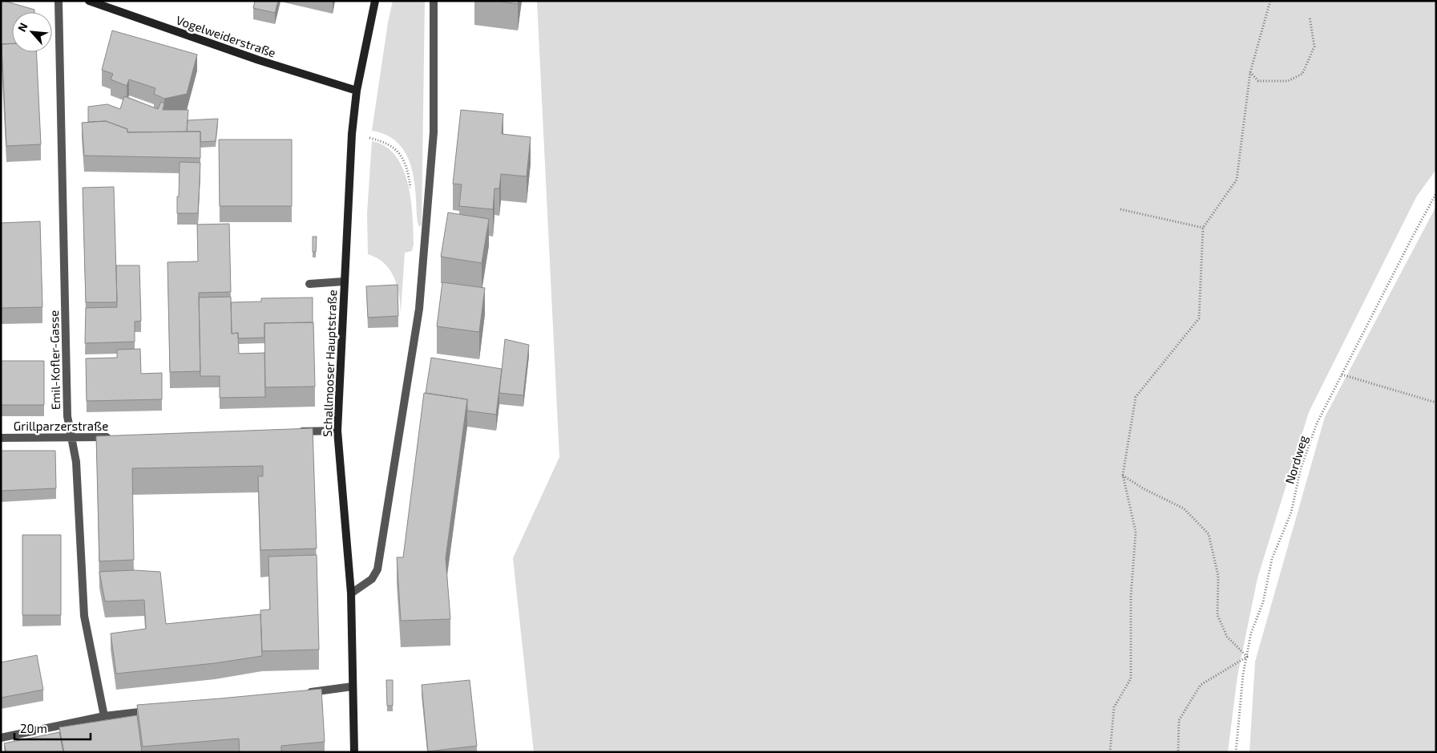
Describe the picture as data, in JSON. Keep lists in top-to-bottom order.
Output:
{
  "streets": {
    "street": [
      "Vogelweiderstraße",
      "Emil-Kofler-Gasse",
      "Schallmooser Hauptstraße",
      "Grillparzerstraße"
    ],
    "path": ["Nordweg"]
  },
  "crossings": [
    ["Vogelweiderstraße", "Schallmooser Hauptstraße"],
    ["Emil-Kofler-Gasse", "Grillparzerstraße"]
  ],
  "scale_bar": "20 m",
  "north": "top left"
}
